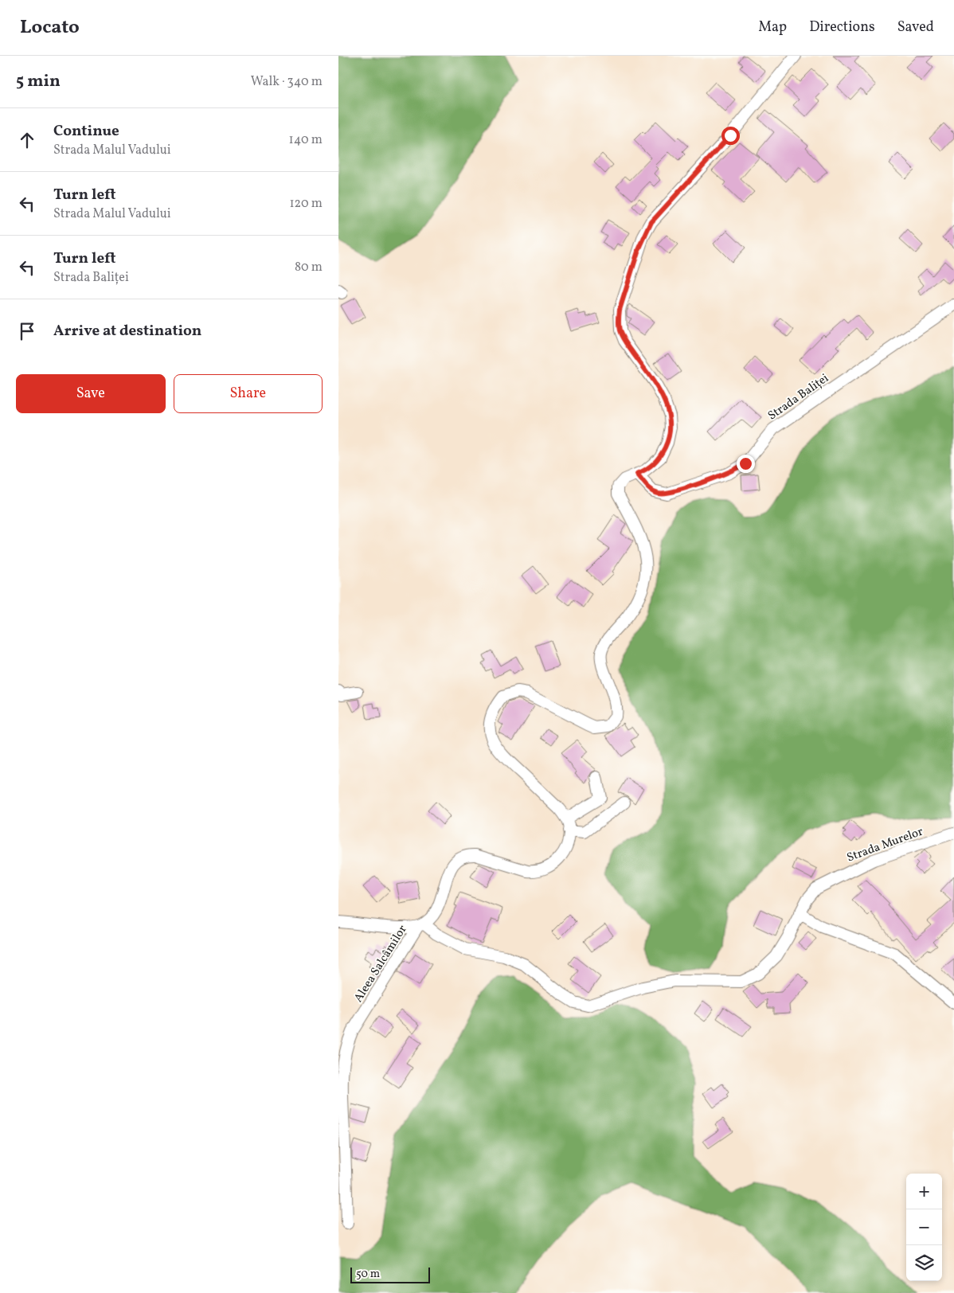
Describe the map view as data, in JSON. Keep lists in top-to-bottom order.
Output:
{
  "streets": {
    "street": ["Strada Baliței", "Strada Murelor", "Aleea Salcâmilor"]
  },
  "crossings": [
    ["Strada Murelor", "Aleea Salcâmilor"]
  ],
  "scale_bar": "50 m",
  "page": {
    "header": "Locato",
    "nav": ["Map", "Directions", "Saved"],
    "heading": ["5 min", "Walk · 340 m"],
    "list": [
      ["Continue", "Strada Malul Vadului", "140 m"],
      ["Turn left", "Strada Malul Vadului", "120 m"],
      ["Turn left", "Strada Baliței", "80 m"],
      "Arrive at destination"
    ],
    "buttons": ["Save", "Share"],
    "map_buttons": ["+", "−"],
    "scale": "50 m"
  }
}
